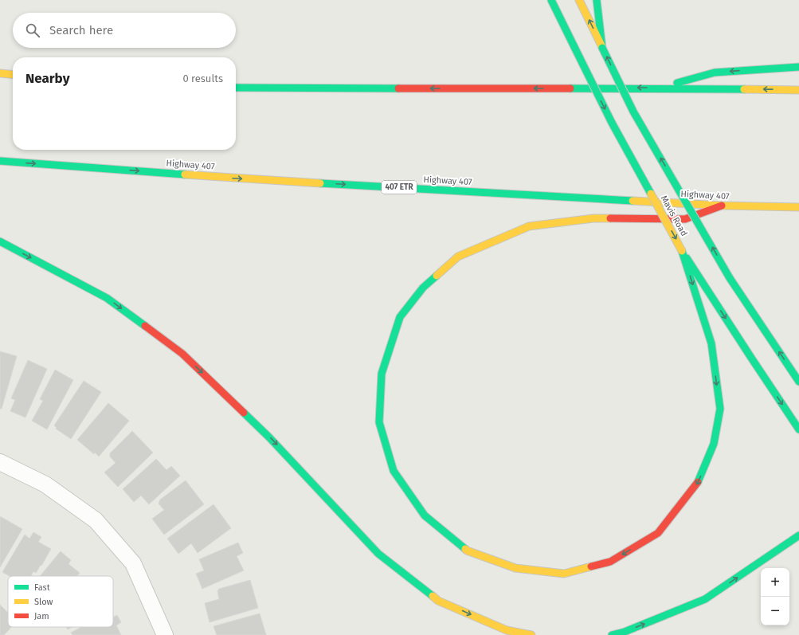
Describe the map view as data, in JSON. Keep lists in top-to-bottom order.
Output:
{
  "streets": {
    "main road": ["Highway 407", "407 ETR", "Mavis Road"]
  },
  "one_way": ["Highway 407"],
  "legend": ["Fast", "Slow", "Jam"],
  "page": {
    "search": "Search here",
    "heading": ["Nearby", "0 results"],
    "map_buttons": ["+", "−"]
  }
}
